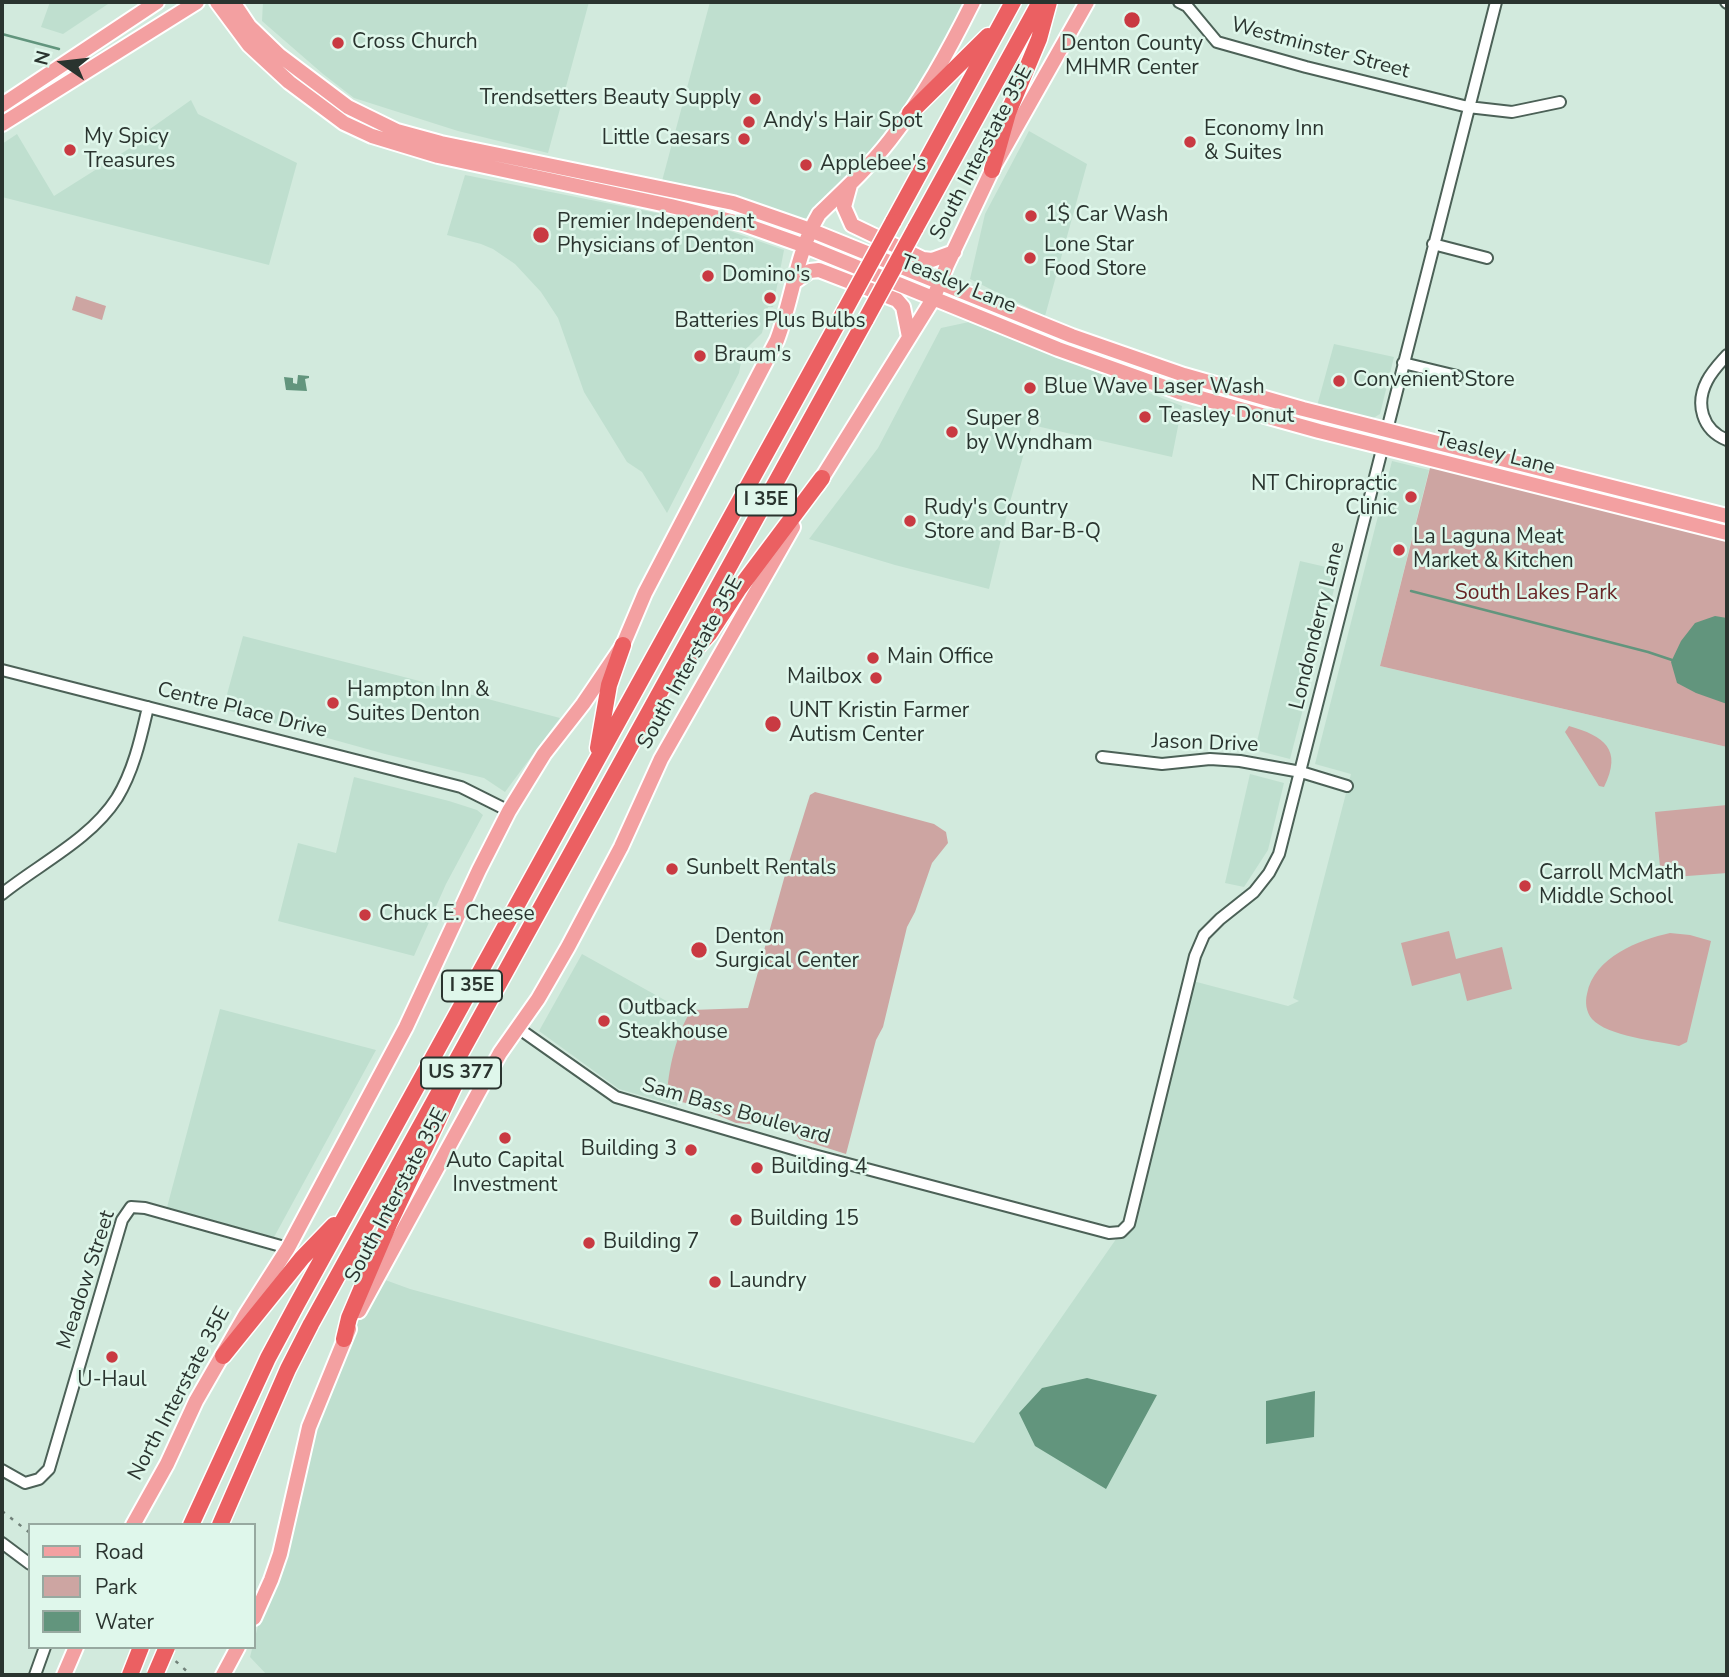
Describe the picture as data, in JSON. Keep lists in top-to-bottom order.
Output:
{
  "streets": {
    "highway": ["I 35E", "US 377"],
    "main road": ["South Interstate 35E", "Teasley Lane", "North Interstate 35E"],
    "street": [
      "Westminster Street",
      "Londonderry Lane",
      "Centre Place Drive",
      "Jason Drive",
      "Sam Bass Boulevard",
      "Meadow Street"
    ]
  },
  "crossings": [
    ["Westminster Street", "Londonderry Lane"],
    ["South Interstate 35E", "Teasley Lane"],
    ["South Interstate 35E", "US 377"],
    ["South Interstate 35E", "Sam Bass Boulevard"],
    ["Teasley Lane", "Londonderry Lane"],
    ["I 35E", "US 377"],
    ["Londonderry Lane", "Jason Drive"],
    ["Londonderry Lane", "Sam Bass Boulevard"],
    ["Meadow Street", "North Interstate 35E"]
  ],
  "parks": ["South Lakes Park"],
  "places": [
    "Denton County MHMR Center",
    "Cross Church",
    "Trendsetters Beauty Supply",
    "Andy's Hair Spot",
    "Little Caesars",
    "Economy Inn & Suites",
    "My Spicy Treasures",
    "Applebee's",
    "1$ Car Wash",
    "Premier Independent Physicians of Denton",
    "Lone Star Food Store",
    "Domino's",
    "Batteries Plus Bulbs",
    "Braum's",
    "Convenient Store",
    "Blue Wave Laser Wash",
    "Teasley Donut",
    "Super 8 by Wyndham",
    "NT Chiropractic Clinic",
    "Rudy's Country Store and Bar-B-Q",
    "La Laguna Meat Market & Kitchen",
    "Main Office",
    "Mailbox",
    "Hampton Inn & Suites Denton",
    "UNT Kristin Farmer Autism Center",
    "Sunbelt Rentals",
    "Carroll McMath Middle School",
    "Chuck E. Cheese",
    "Denton Surgical Center",
    "Outback Steakhouse",
    "Auto Capital Investment",
    "Building 3",
    "Building 4",
    "Building 15",
    "Building 7",
    "Laundry",
    "U-Haul"
  ],
  "legend": ["Road", "Park", "Water"],
  "north": "left"
}
